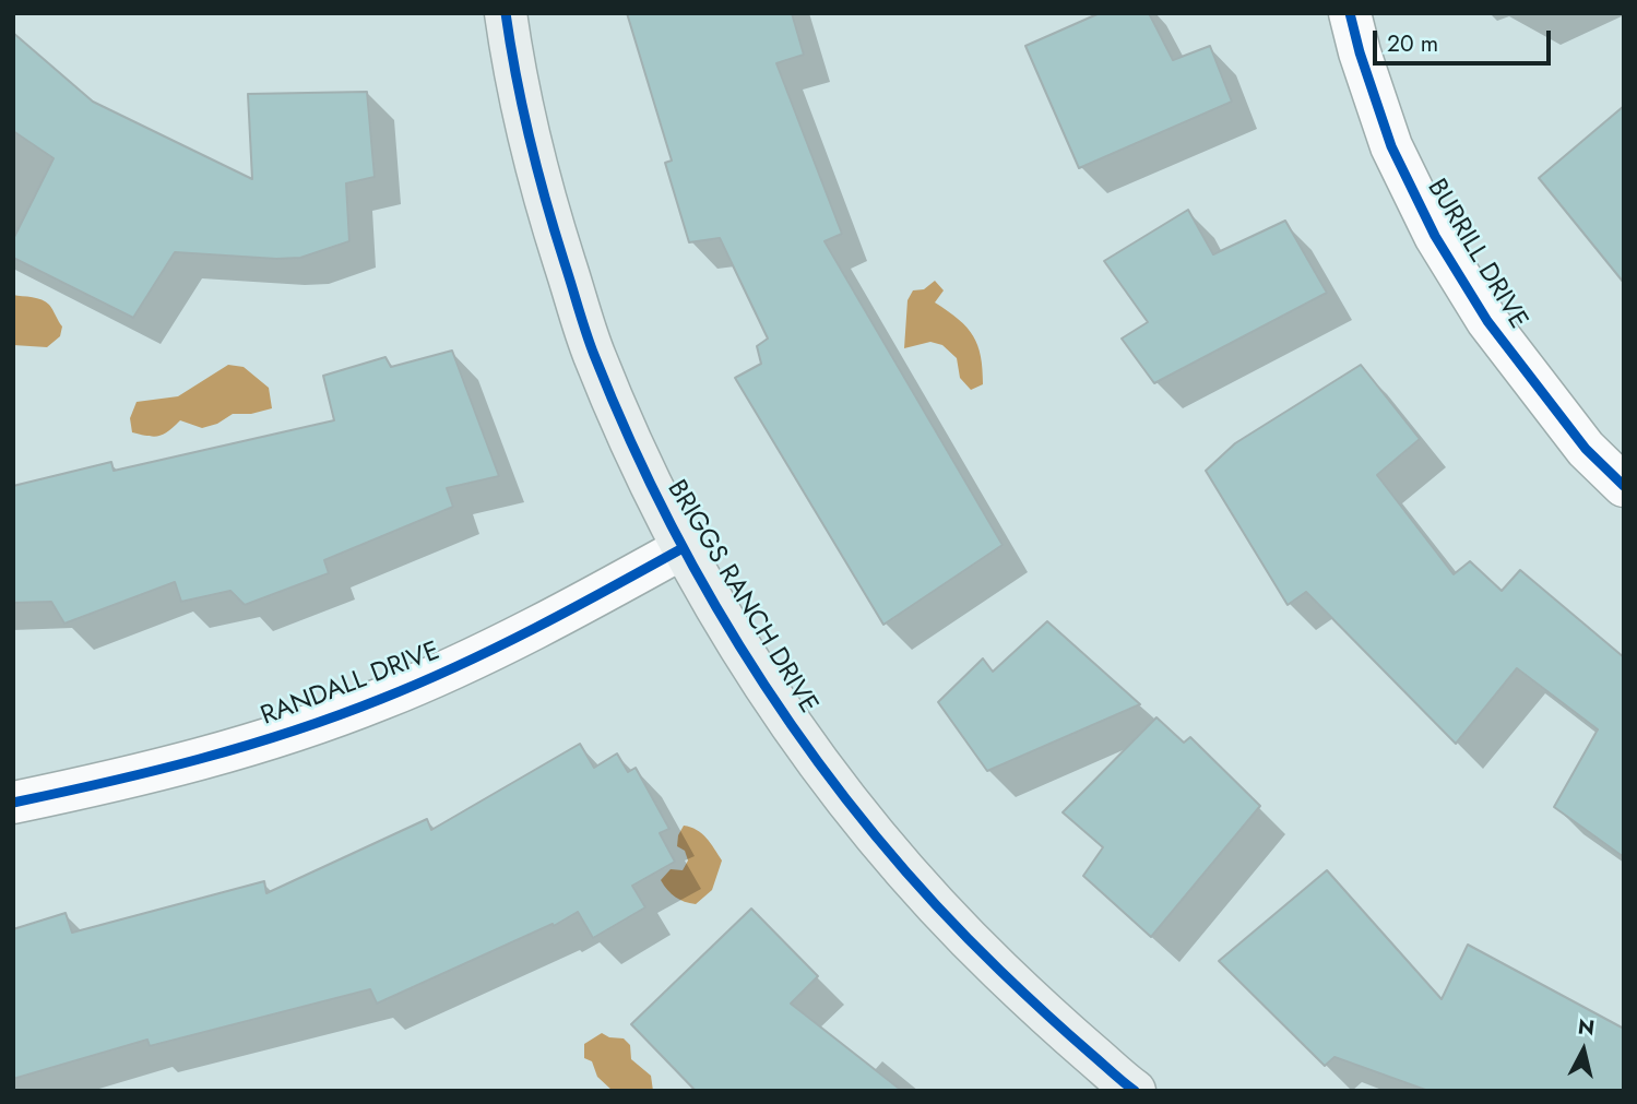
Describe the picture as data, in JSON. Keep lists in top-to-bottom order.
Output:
{
  "streets": {
    "street": ["BURRILL DRIVE", "BRIGGS RANCH DRIVE", "RANDALL DRIVE"]
  },
  "crossings": [
    ["BRIGGS RANCH DRIVE", "RANDALL DRIVE"]
  ],
  "scale_bar": "20 m",
  "north": "top"
}
